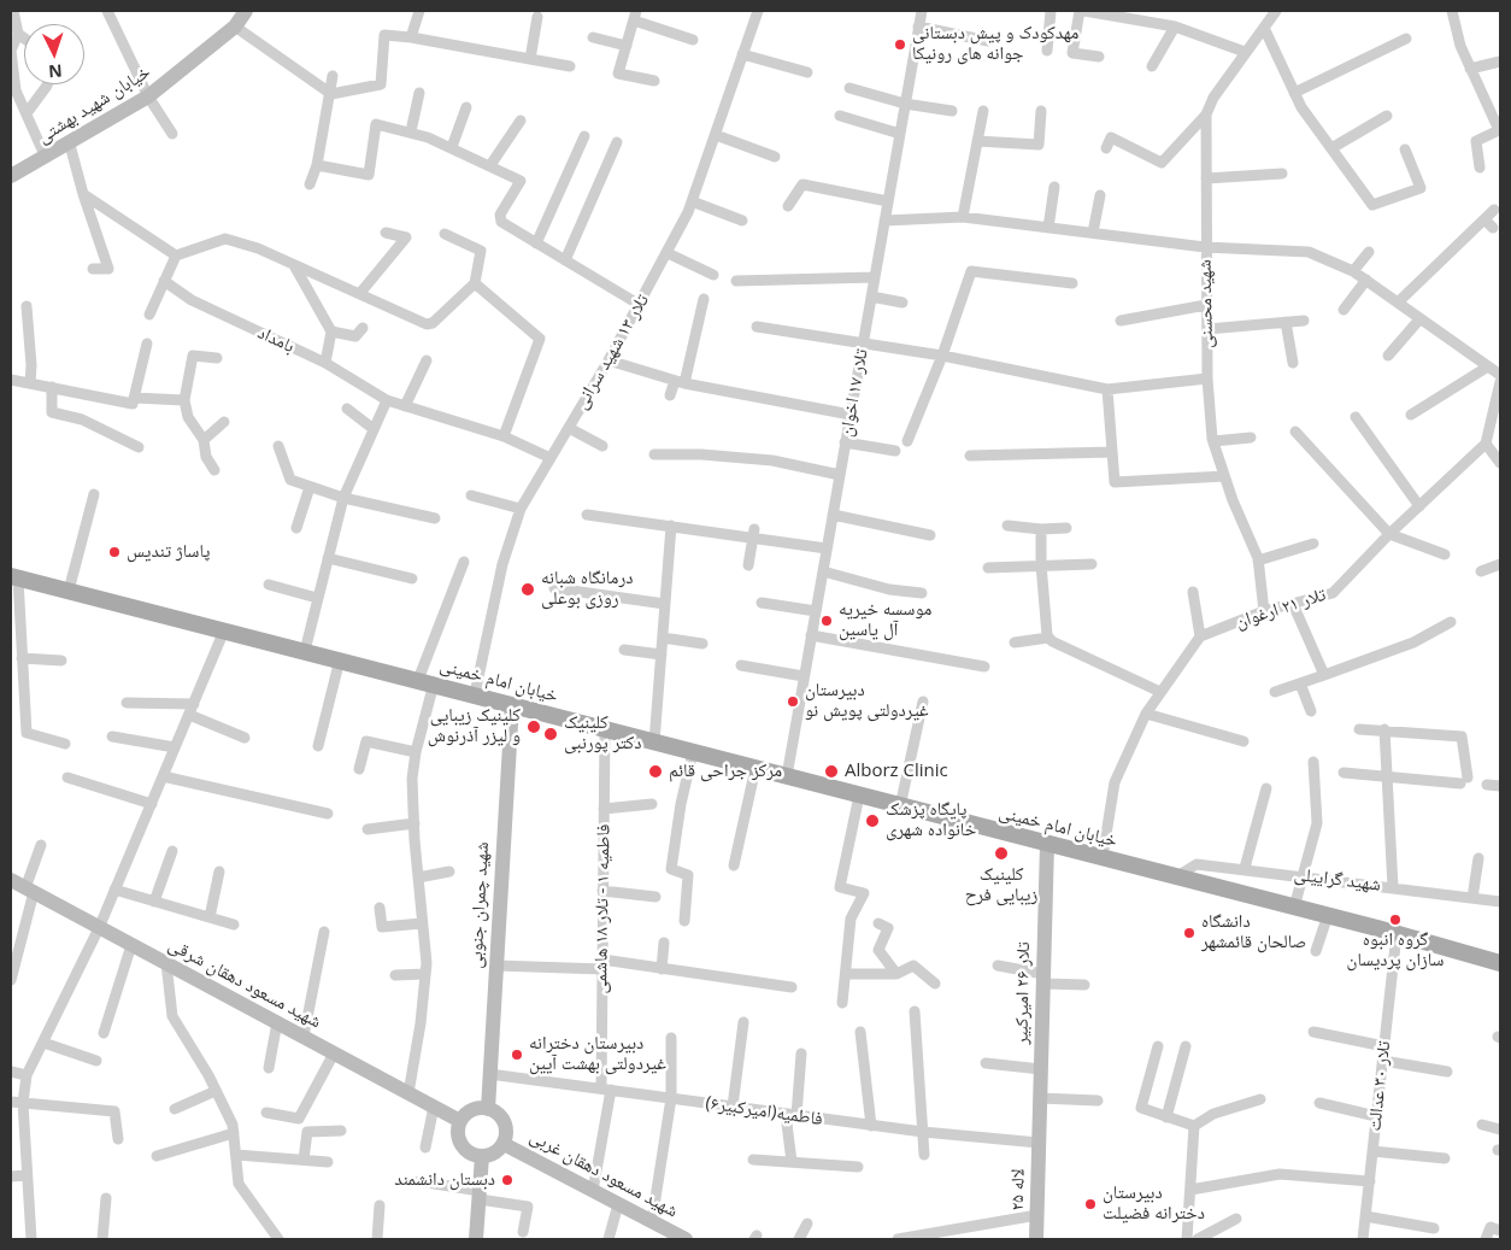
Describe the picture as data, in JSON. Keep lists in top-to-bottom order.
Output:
{
  "streets": {
    "main road": [
      "خیابان شهید بهشتی",
      "خیابان امام خمینی",
      "شهید چمران جنوبی",
      "شهید مسعود دهقان شرقی",
      "تلار ۲۶ امیرکبیر",
      "شهید مسعود دهقان غربی",
      "لاله ۲۵"
    ],
    "street": [
      "شهید محسنی",
      "بامداد",
      "تلار ۱۳ شهید سرانی",
      "تلار ۱۷ اخوان",
      "تلار ۲۱ ارغوان",
      "شهید گراییلی",
      "فاطمیه ۱ - تلار ۱۸ هاشمی",
      "تلار ۳۰ عدالت",
      "فاطمیه(امیرکبیر۶)"
    ]
  },
  "crossings": [
    ["شهید محسنی", "تلار ۲۱ ارغوان"],
    ["بامداد", "تلار ۱۳ شهید سرانی"],
    ["تلار ۱۳ شهید سرانی", "خیابان امام خمینی"],
    ["تلار ۱۷ اخوان", "خیابان امام خمینی"],
    ["خیابان امام خمینی", "شهید گراییلی"],
    ["خیابان امام خمینی", "شهید چمران جنوبی"],
    ["خیابان امام خمینی", "فاطمیه ۱ - تلار ۱۸ هاشمی"],
    ["خیابان امام خمینی", "تلار ۲۶ امیرکبیر"],
    ["خیابان امام خمینی", "تلار ۳۰ عدالت"],
    ["شهید چمران جنوبی", "شهید مسعود دهقان شرقی"],
    ["شهید چمران جنوبی", "فاطمیه(امیرکبیر۶)"],
    ["شهید چمران جنوبی", "شهید مسعود دهقان غربی"],
    ["فاطمیه ۱ - تلار ۱۸ هاشمی", "فاطمیه(امیرکبیر۶)"],
    ["فاطمیه ۱ - تلار ۱۸ هاشمی", "شهید مسعود دهقان غربی"],
    ["شهید مسعود دهقان شرقی", "شهید مسعود دهقان غربی"],
    ["تلار ۲۶ امیرکبیر", "فاطمیه(امیرکبیر۶)"],
    ["تلار ۲۶ امیرکبیر", "لاله ۲۵"],
    ["فاطمیه(امیرکبیر۶)", "لاله ۲۵"]
  ],
  "places": [
    "مهدکودک و پیش دبستانی جوانه های رونیکا",
    "پاساژ تندیس",
    "درمانگاه شبانه روزی بوعلی",
    "موسسه خیریه آل یاسین",
    "دبیرستان غیردولتی پویش نو",
    "کلینیک زیبایی و لیزر آذرنوش",
    "کلینیک دکتر پورنبی",
    "مرکز جراحی قائم",
    "Alborz Clinic",
    "پایگاه پزشک خانواده شهری",
    "کلینیک زیبایی فرح",
    "گروه انبوه سازان پردیسان",
    "دانشگاه صالحان قائمشهر",
    "دبیرستان دخترانه غیردولتی بهشت آیین",
    "دبستان دانشمند",
    "دبیرستان دخترانه فضیلت"
  ],
  "north": "bottom"
}
